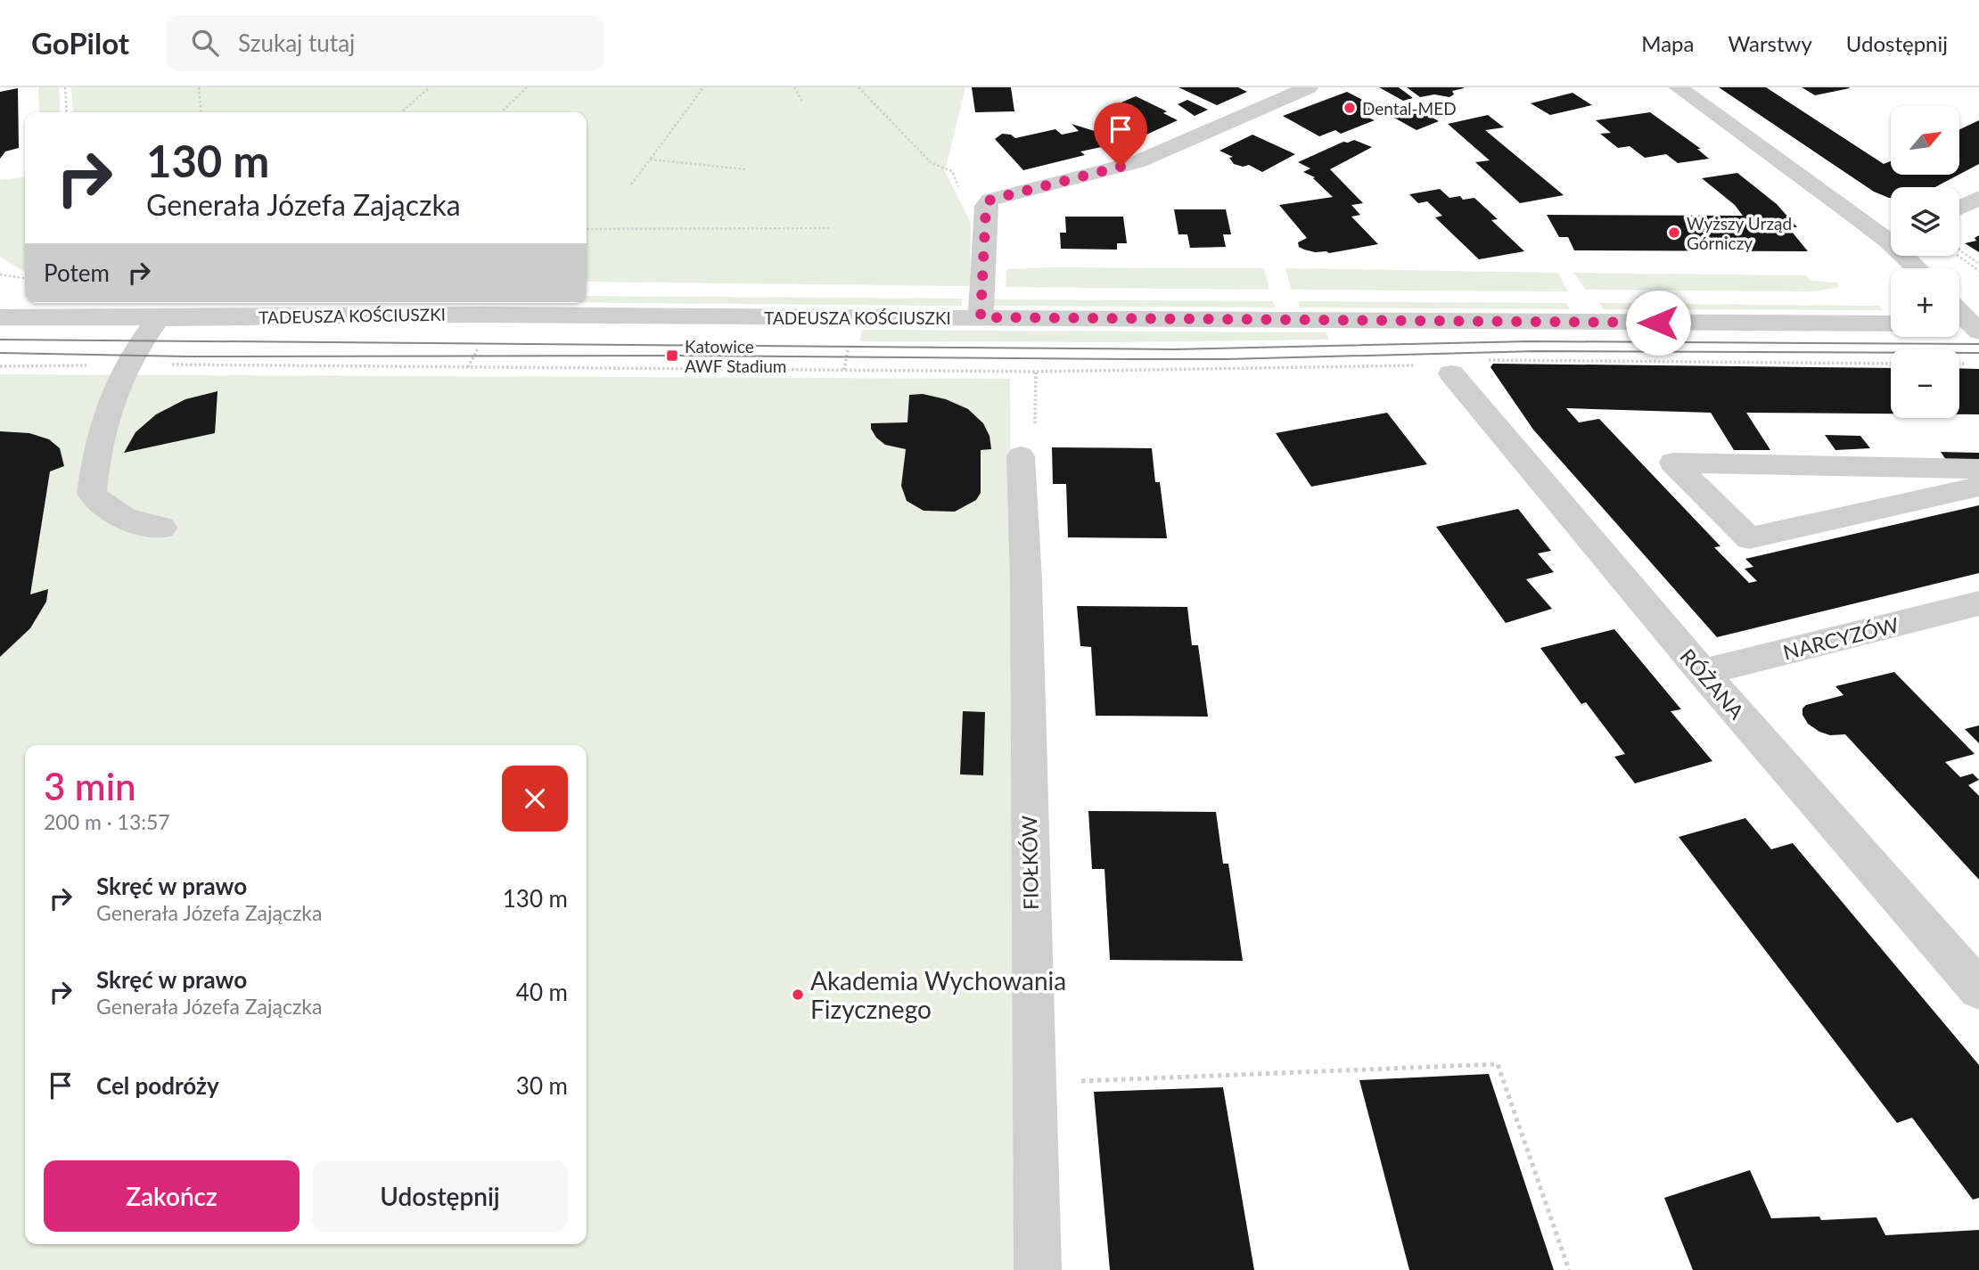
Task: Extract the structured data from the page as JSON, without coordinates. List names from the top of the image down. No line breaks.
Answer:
{"streets":{"street":["TADEUSZA KOŚCIUSZKI","NARCYZÓW","RÓŻANA","FIOŁKÓW"]},"crossings":[["NARCYZÓW","RÓŻANA"]],"places":{"other":["Dental-MED","Wyższy Urząd Górniczy","Akademia Wychowania Fizycznego"],"transit":["Katowice AWF Stadium"]},"north":"top right","page":{"header":"GoPilot","search":"Szukaj tutaj","nav":["Mapa","Warstwy","Udostępnij"],"map_buttons":["+","−"],"turn":["130 m","Generała Józefa Zajączka"],"then":"Potem","heading":["3 min","200 m · 13:57"],"list":[{"name":"Skręć w prawo","note":"Generała Józefa Zajączka","value":"130 m"},{"name":"Skręć w prawo","note":"Generała Józefa Zajączka","value":"40 m"},{"name":"Cel podróży","value":"30 m"}],"buttons":["Zakończ","Udostępnij"]}}
